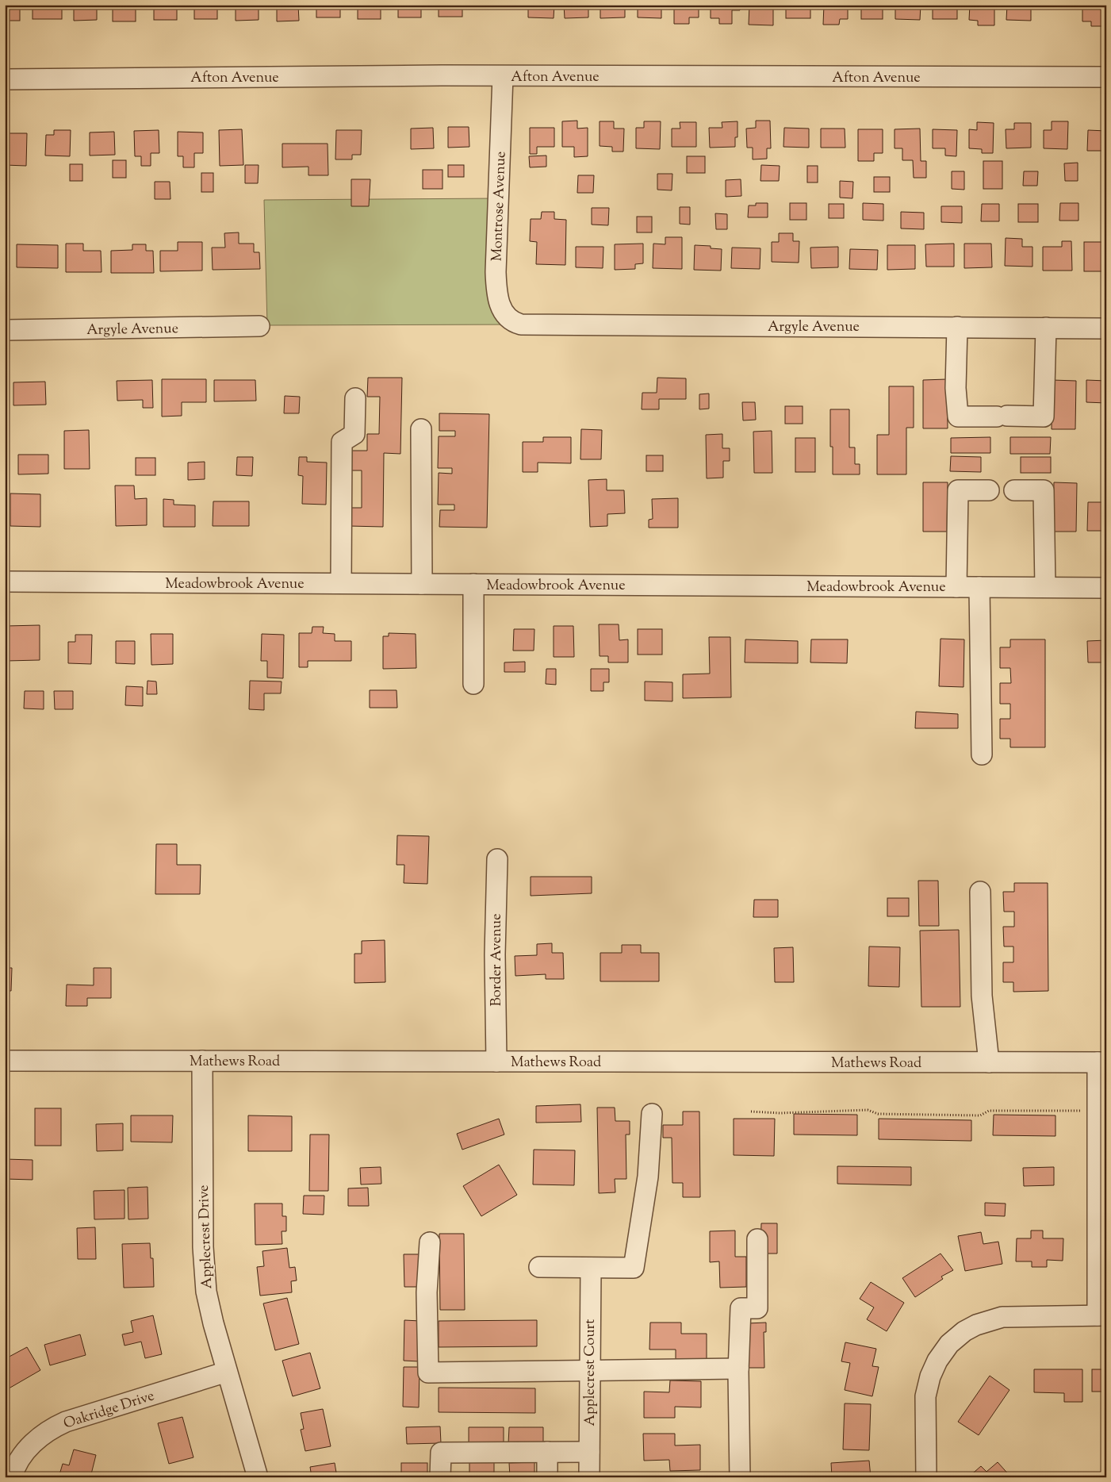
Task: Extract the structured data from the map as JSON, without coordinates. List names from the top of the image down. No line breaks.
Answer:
{"streets":{"street":["Afton Avenue","Montrose Avenue","Argyle Avenue","Meadowbrook Avenue","Border Avenue","Mathews Road","Applecrest Drive","Applecrest Court","Oakridge Drive"]},"crossings":[["Afton Avenue","Montrose Avenue"],["Montrose Avenue","Argyle Avenue"],["Border Avenue","Mathews Road"],["Mathews Road","Applecrest Drive"],["Applecrest Drive","Oakridge Drive"]]}
